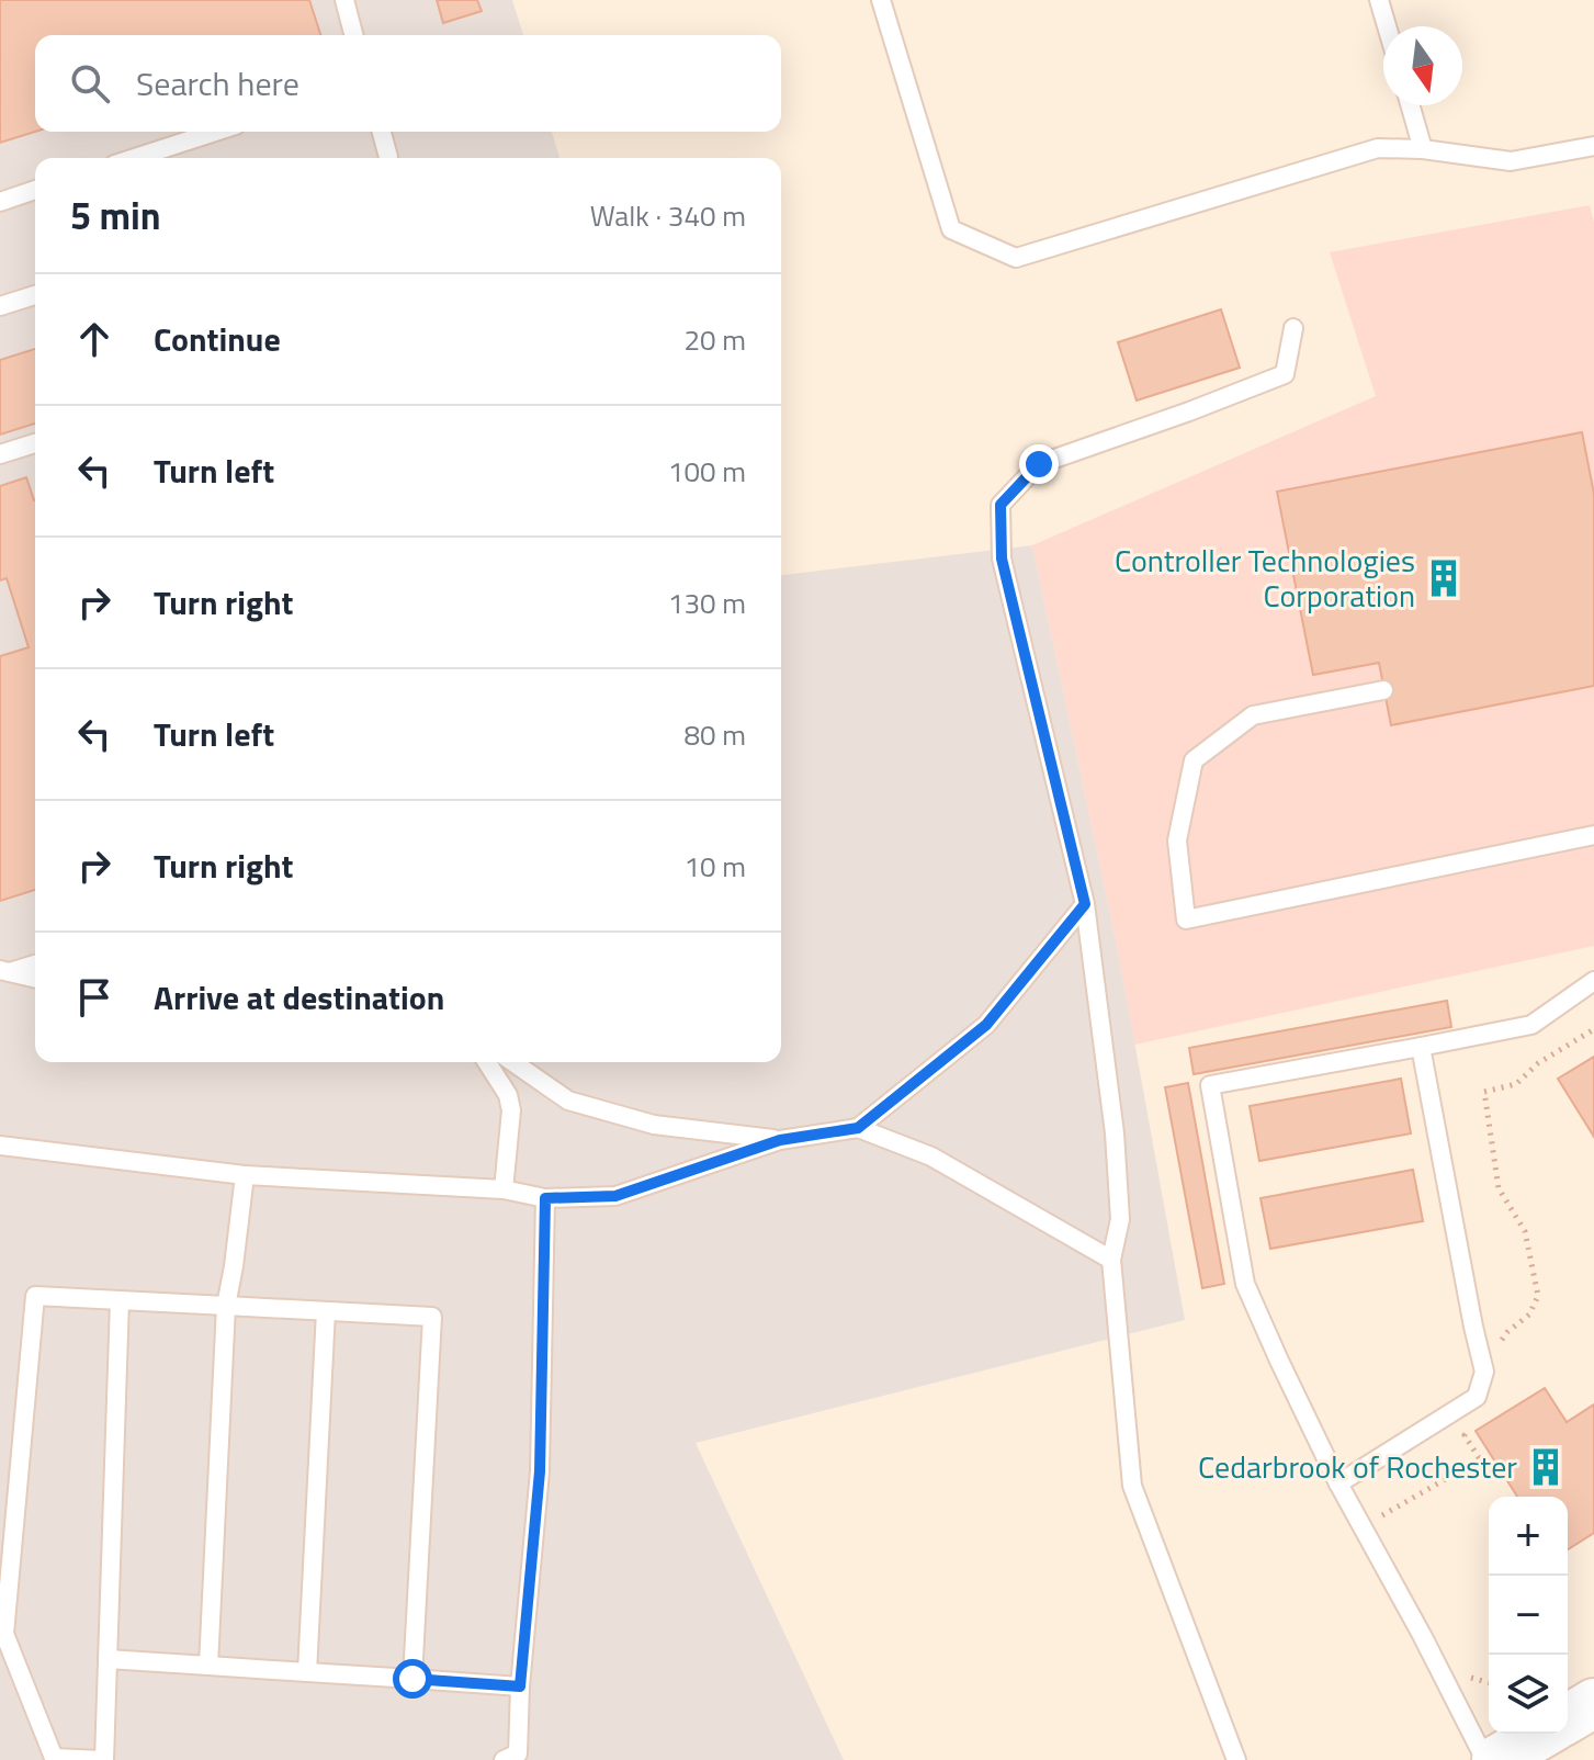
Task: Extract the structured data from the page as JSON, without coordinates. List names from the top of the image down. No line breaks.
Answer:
{"places":{"building":["Controller Technologies Corporation","Cedarbrook of Rochester"]},"north":"bottom","page":{"search":"Search here","heading":["5 min","Walk · 340 m"],"list":[["Continue","20 m"],["Turn left","100 m"],["Turn right","130 m"],["Turn left","80 m"],["Turn right","10 m"],"Arrive at destination"],"map_buttons":["+","−"]}}
